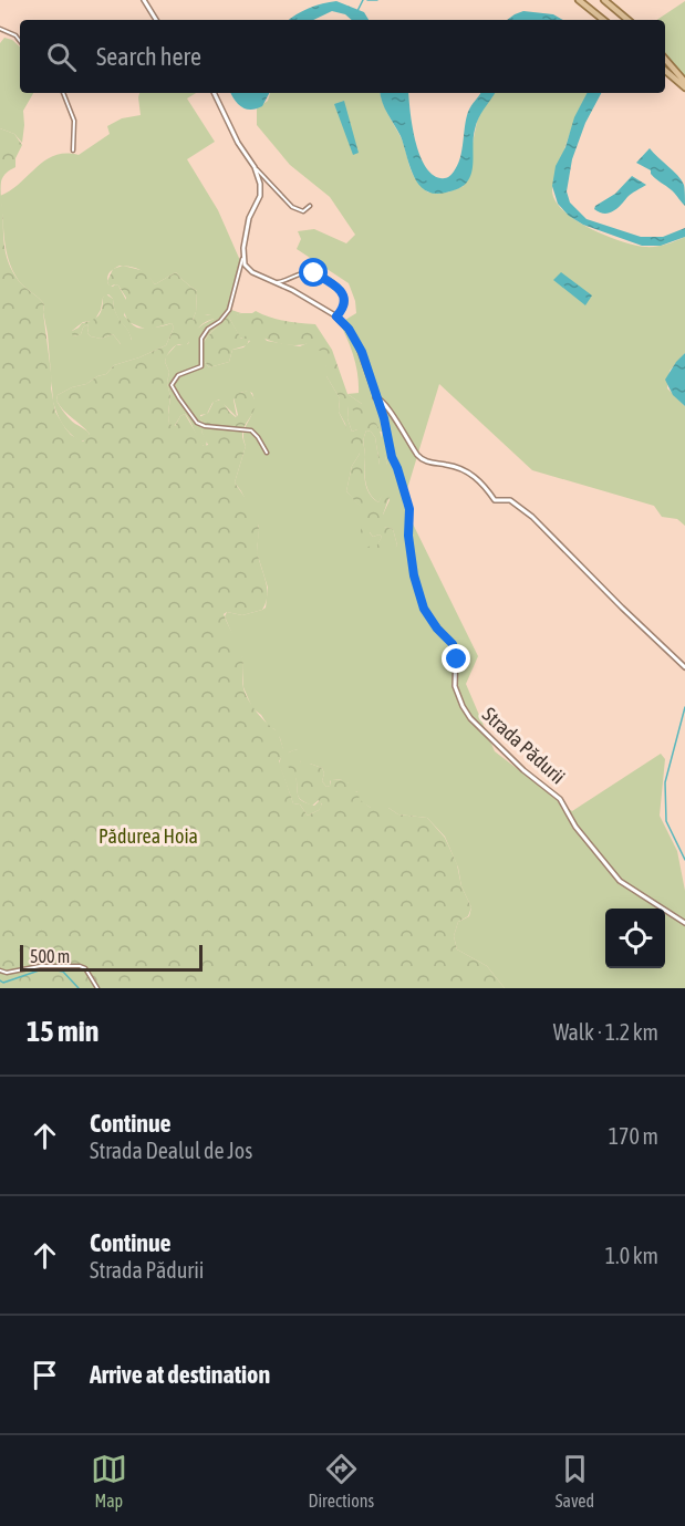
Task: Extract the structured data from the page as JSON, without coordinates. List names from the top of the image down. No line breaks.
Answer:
{"streets":{"street":["Strada Pădurii"]},"parks":["Pădurea Hoia"],"scale_bar":"500 m","page":{"search":"Search here","scale":"500 m","heading":["15 min","Walk · 1.2 km"],"list":[["Continue","Strada Dealul de Jos","170 m"],["Continue","Strada Pădurii","1.0 km"],"Arrive at destination"],"nav":["Map","Directions","Saved"]}}
